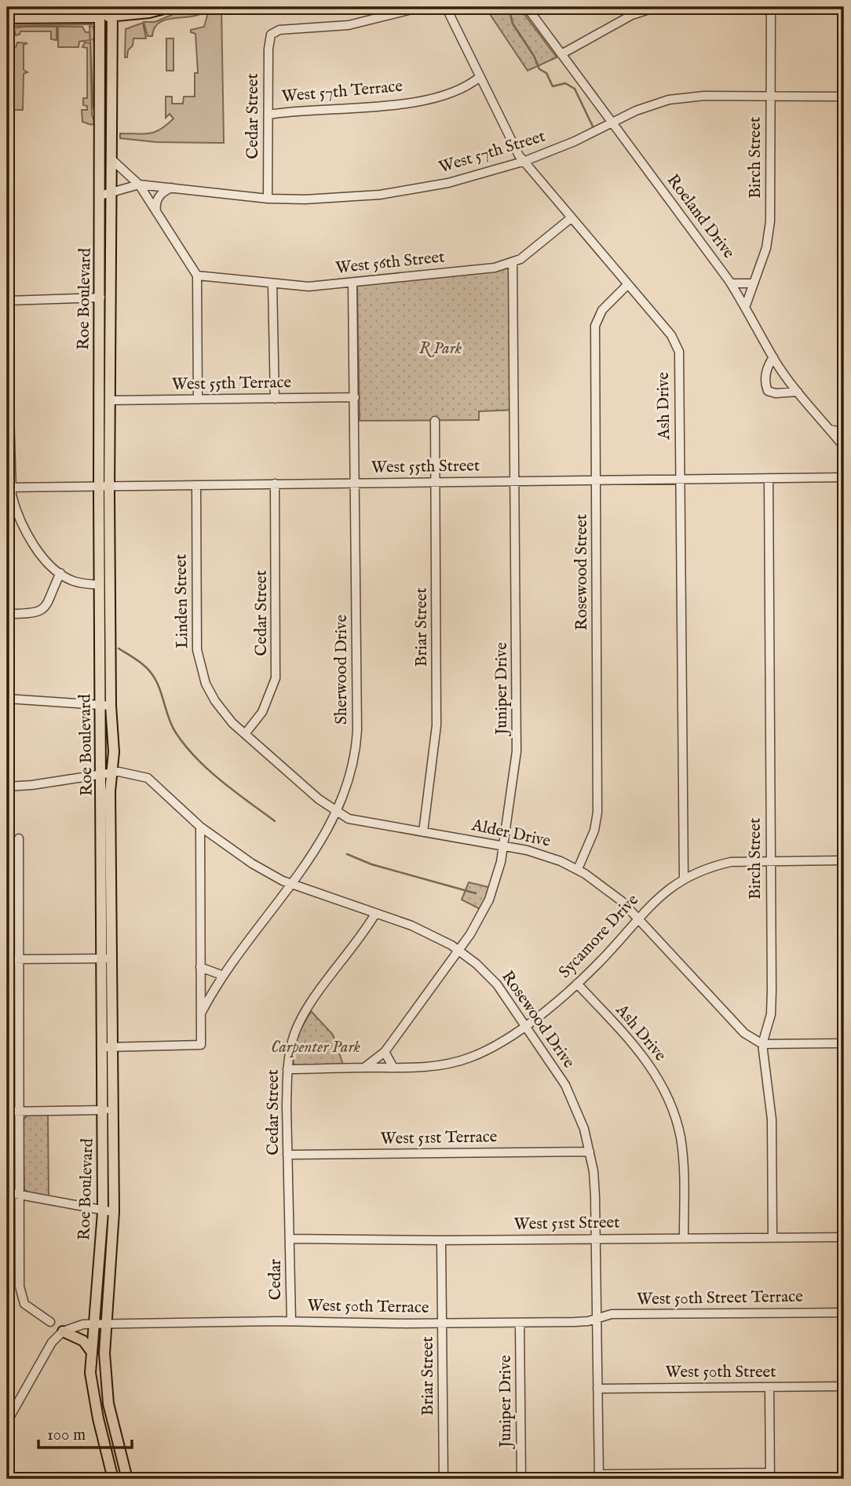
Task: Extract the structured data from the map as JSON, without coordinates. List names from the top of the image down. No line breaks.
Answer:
{"streets":{"main road":["Roe Boulevard"],"street":["West 57th Terrace","Cedar Street","West 57th Street","Birch Street","Roeland Drive","West 56th Street","West 55th Terrace","Ash Drive","West 55th Street","Rosewood Street","Linden Street","Briar Street","Sherwood Drive","Juniper Drive","Alder Drive","Sycamore Drive","Rosewood Drive","West 51st Terrace","West 51st Street","Cedar","West 50th Street Terrace","West 50th Terrace","West 50th Street"]},"crossings":[["West 57th Terrace","Cedar Street"],["West 57th Terrace","Ash Drive"],["Cedar Street","West 57th Street"],["Cedar Street","West 55th Street"],["Cedar Street","Linden Street"],["Cedar Street","Alder Drive"],["Cedar Street","Sycamore Drive"],["Cedar Street","Rosewood Drive"],["Cedar Street","West 51st Terrace"],["Cedar Street","West 51st Street"],["Cedar Street","Cedar"],["West 57th Street","Birch Street"],["West 57th Street","Roeland Drive"],["West 57th Street","Roe Boulevard"],["West 57th Street","Ash Drive"],["Birch Street","Roeland Drive"],["Birch Street","West 55th Street"],["Birch Street","Alder Drive"],["Birch Street","Sycamore Drive"],["Birch Street","West 51st Street"],["West 56th Street","Ash Drive"],["West 56th Street","Sherwood Drive"],["West 56th Street","Juniper Drive"],["Roe Boulevard","West 55th Terrace"],["Roe Boulevard","West 55th Street"],["Roe Boulevard","Rosewood Drive"],["Roe Boulevard","West 50th Terrace"],["West 55th Terrace","Sherwood Drive"],["Ash Drive","West 55th Street"],["Ash Drive","Rosewood Street"],["Ash Drive","Sycamore Drive"],["Ash Drive","West 51st Street"],["West 55th Street","Rosewood Street"],["West 55th Street","Linden Street"],["West 55th Street","Briar Street"],["West 55th Street","Sherwood Drive"],["West 55th Street","Juniper Drive"],["Rosewood Street","Alder Drive"],["Linden Street","Alder Drive"],["Briar Street","Alder Drive"],["Briar Street","West 51st Street"],["Briar Street","West 50th Terrace"],["Sherwood Drive","Alder Drive"],["Sherwood Drive","Rosewood Drive"],["Juniper Drive","Alder Drive"],["Juniper Drive","Sycamore Drive"],["Juniper Drive","Rosewood Drive"],["Juniper Drive","West 50th Terrace"],["Alder Drive","Sycamore Drive"],["Sycamore Drive","Rosewood Drive"],["Rosewood Drive","West 51st Terrace"],["Rosewood Drive","West 51st Street"],["Rosewood Drive","West 50th Street Terrace"],["Rosewood Drive","West 50th Terrace"],["Rosewood Drive","West 50th Street"],["West 51st Street","Cedar"],["Cedar","West 50th Terrace"],["West 50th Street Terrace","West 50th Terrace"]],"parks":["R Park","Carpenter Park"],"scale_bar":"100 m"}
